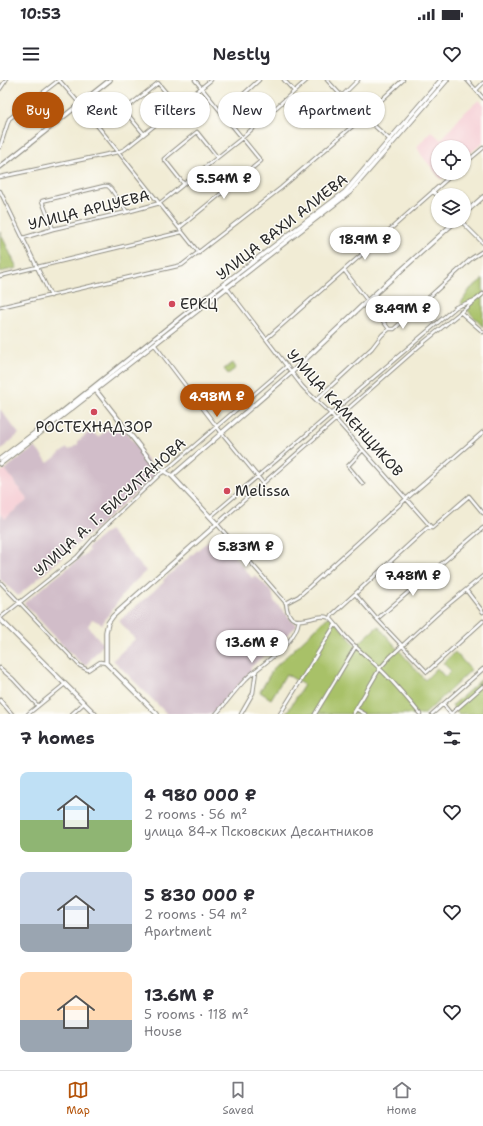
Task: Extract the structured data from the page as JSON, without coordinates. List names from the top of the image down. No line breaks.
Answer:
{"streets":{"main road":["УЛИЦА ВАХИ АЛИЕВА","УЛИЦА А. Г. БИСУЛТАНОВА"],"street":["УЛИЦА АРЦУЕВА","УЛИЦА КАМЕНЩИКОВ"]},"crossings":[["УЛИЦА ВАХИ АЛИЕВА","УЛИЦА КАМЕНЩИКОВ"],["УЛИЦА КАМЕНЩИКОВ","УЛИЦА А. Г. БИСУЛТАНОВА"]],"places":["ЕРКЦ","РОСТЕХНАДЗОР","Melissa"],"page":{"status":"10:53","header":"Nestly","chip":["Buy","Rent","Filters","New","Apartment"],"price":["5.54M ₽","18.9M ₽","8.49M ₽","4.98M ₽","5.83M ₽","7.48M ₽","13.6M ₽"],"heading":"7 homes","list":[{"name":"4 980 000 ₽","note":"2 rooms · 56 m² · улица 84-х Псковских Десантников"},{"name":"5 830 000 ₽","note":"2 rooms · 54 m² · Apartment"},{"name":"13.6M ₽","note":"5 rooms · 118 m² · House"}],"tabs":["Map","Saved","Home"]}}
